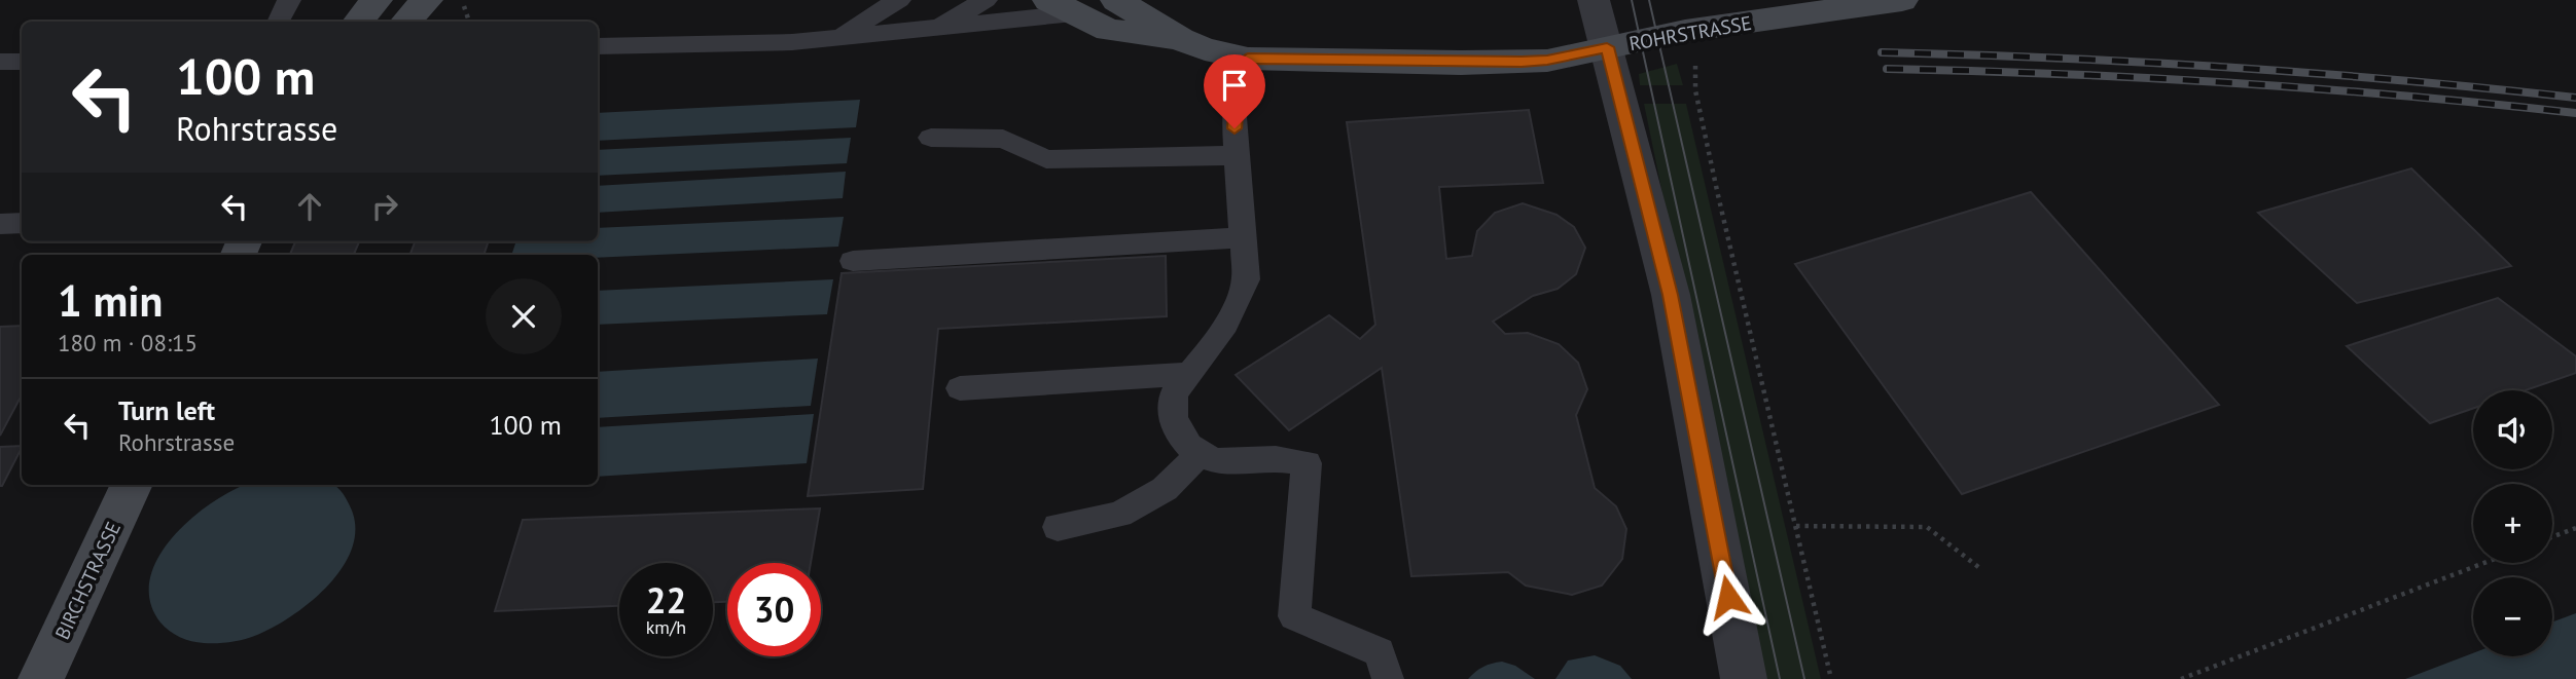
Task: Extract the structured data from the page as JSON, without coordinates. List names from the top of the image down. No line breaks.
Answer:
{"streets":{"main road":["ROHRSTRASSE","BIRCHSTRASSE"]},"page":{"turn":["100 m","Rohrstrasse"],"heading":["1 min","180 m · 08:15"],"list":[{"name":"Turn left","note":"Rohrstrasse","value":"100 m"}],"map_buttons":["+","−"],"speed":"22 km/h","limit":"30"}}
